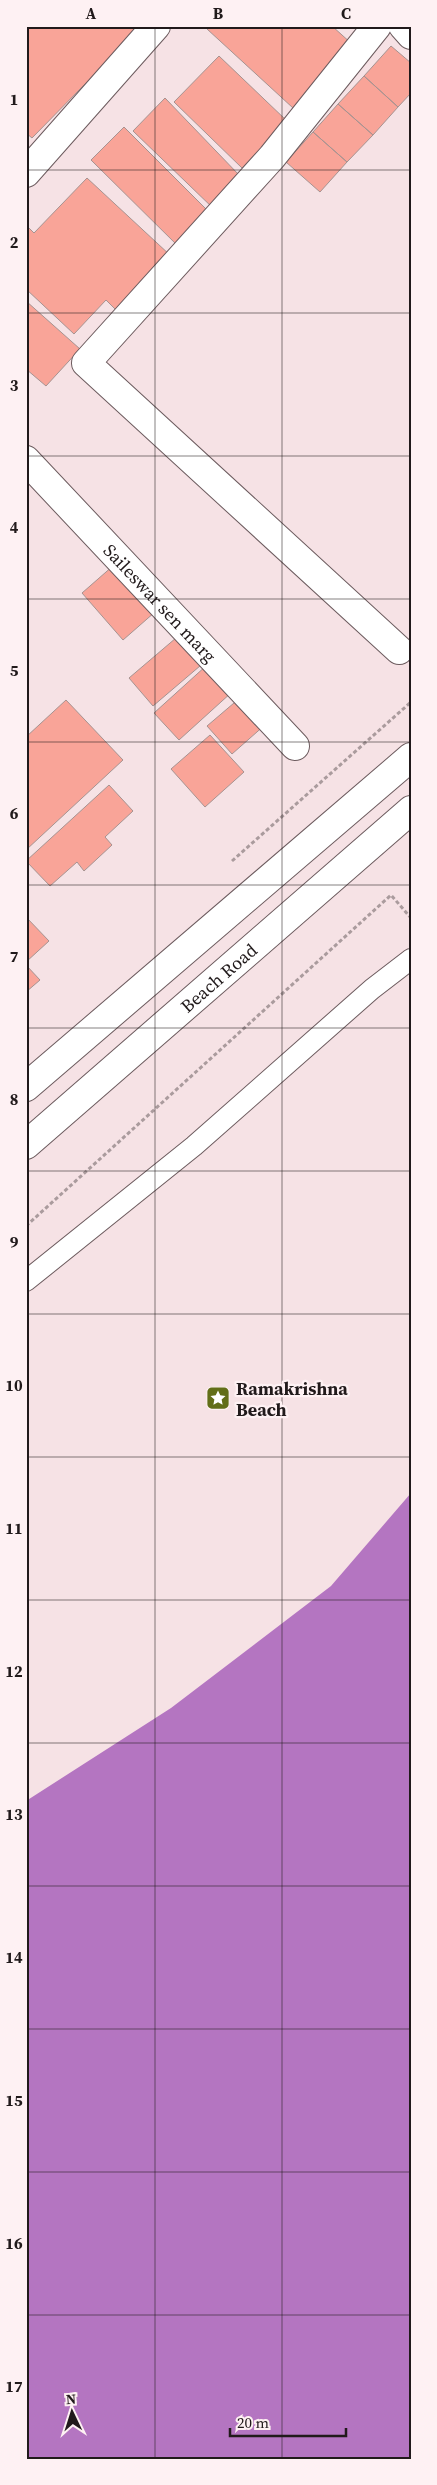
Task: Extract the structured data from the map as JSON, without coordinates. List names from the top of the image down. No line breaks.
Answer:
{"streets":{"street":["Saileswar sen marg","Beach Road"]},"places":{"place":["Ramakrishna Beach"]},"scale_bar":"20 m","north":"top","grid":{"columns":["A","B","C"],"rows":["1","2","3","4","5","6","7","8","9","10","11","12","13","14","15","16","17"]}}
